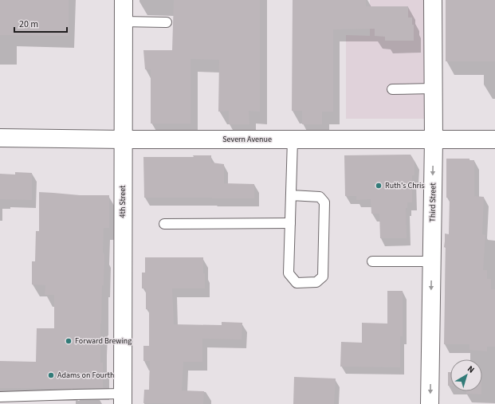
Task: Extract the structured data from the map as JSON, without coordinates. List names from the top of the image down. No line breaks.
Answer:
{"streets":{"street":["Severn Avenue","4th Street","Third Street"]},"crossings":[["Severn Avenue","4th Street"],["Severn Avenue","Third Street"]],"one_way":["Third Street"],"places":["Ruth's Chris","Forward Brewing","Adams on Fourth"],"scale_bar":"20 m","north":"top right"}
